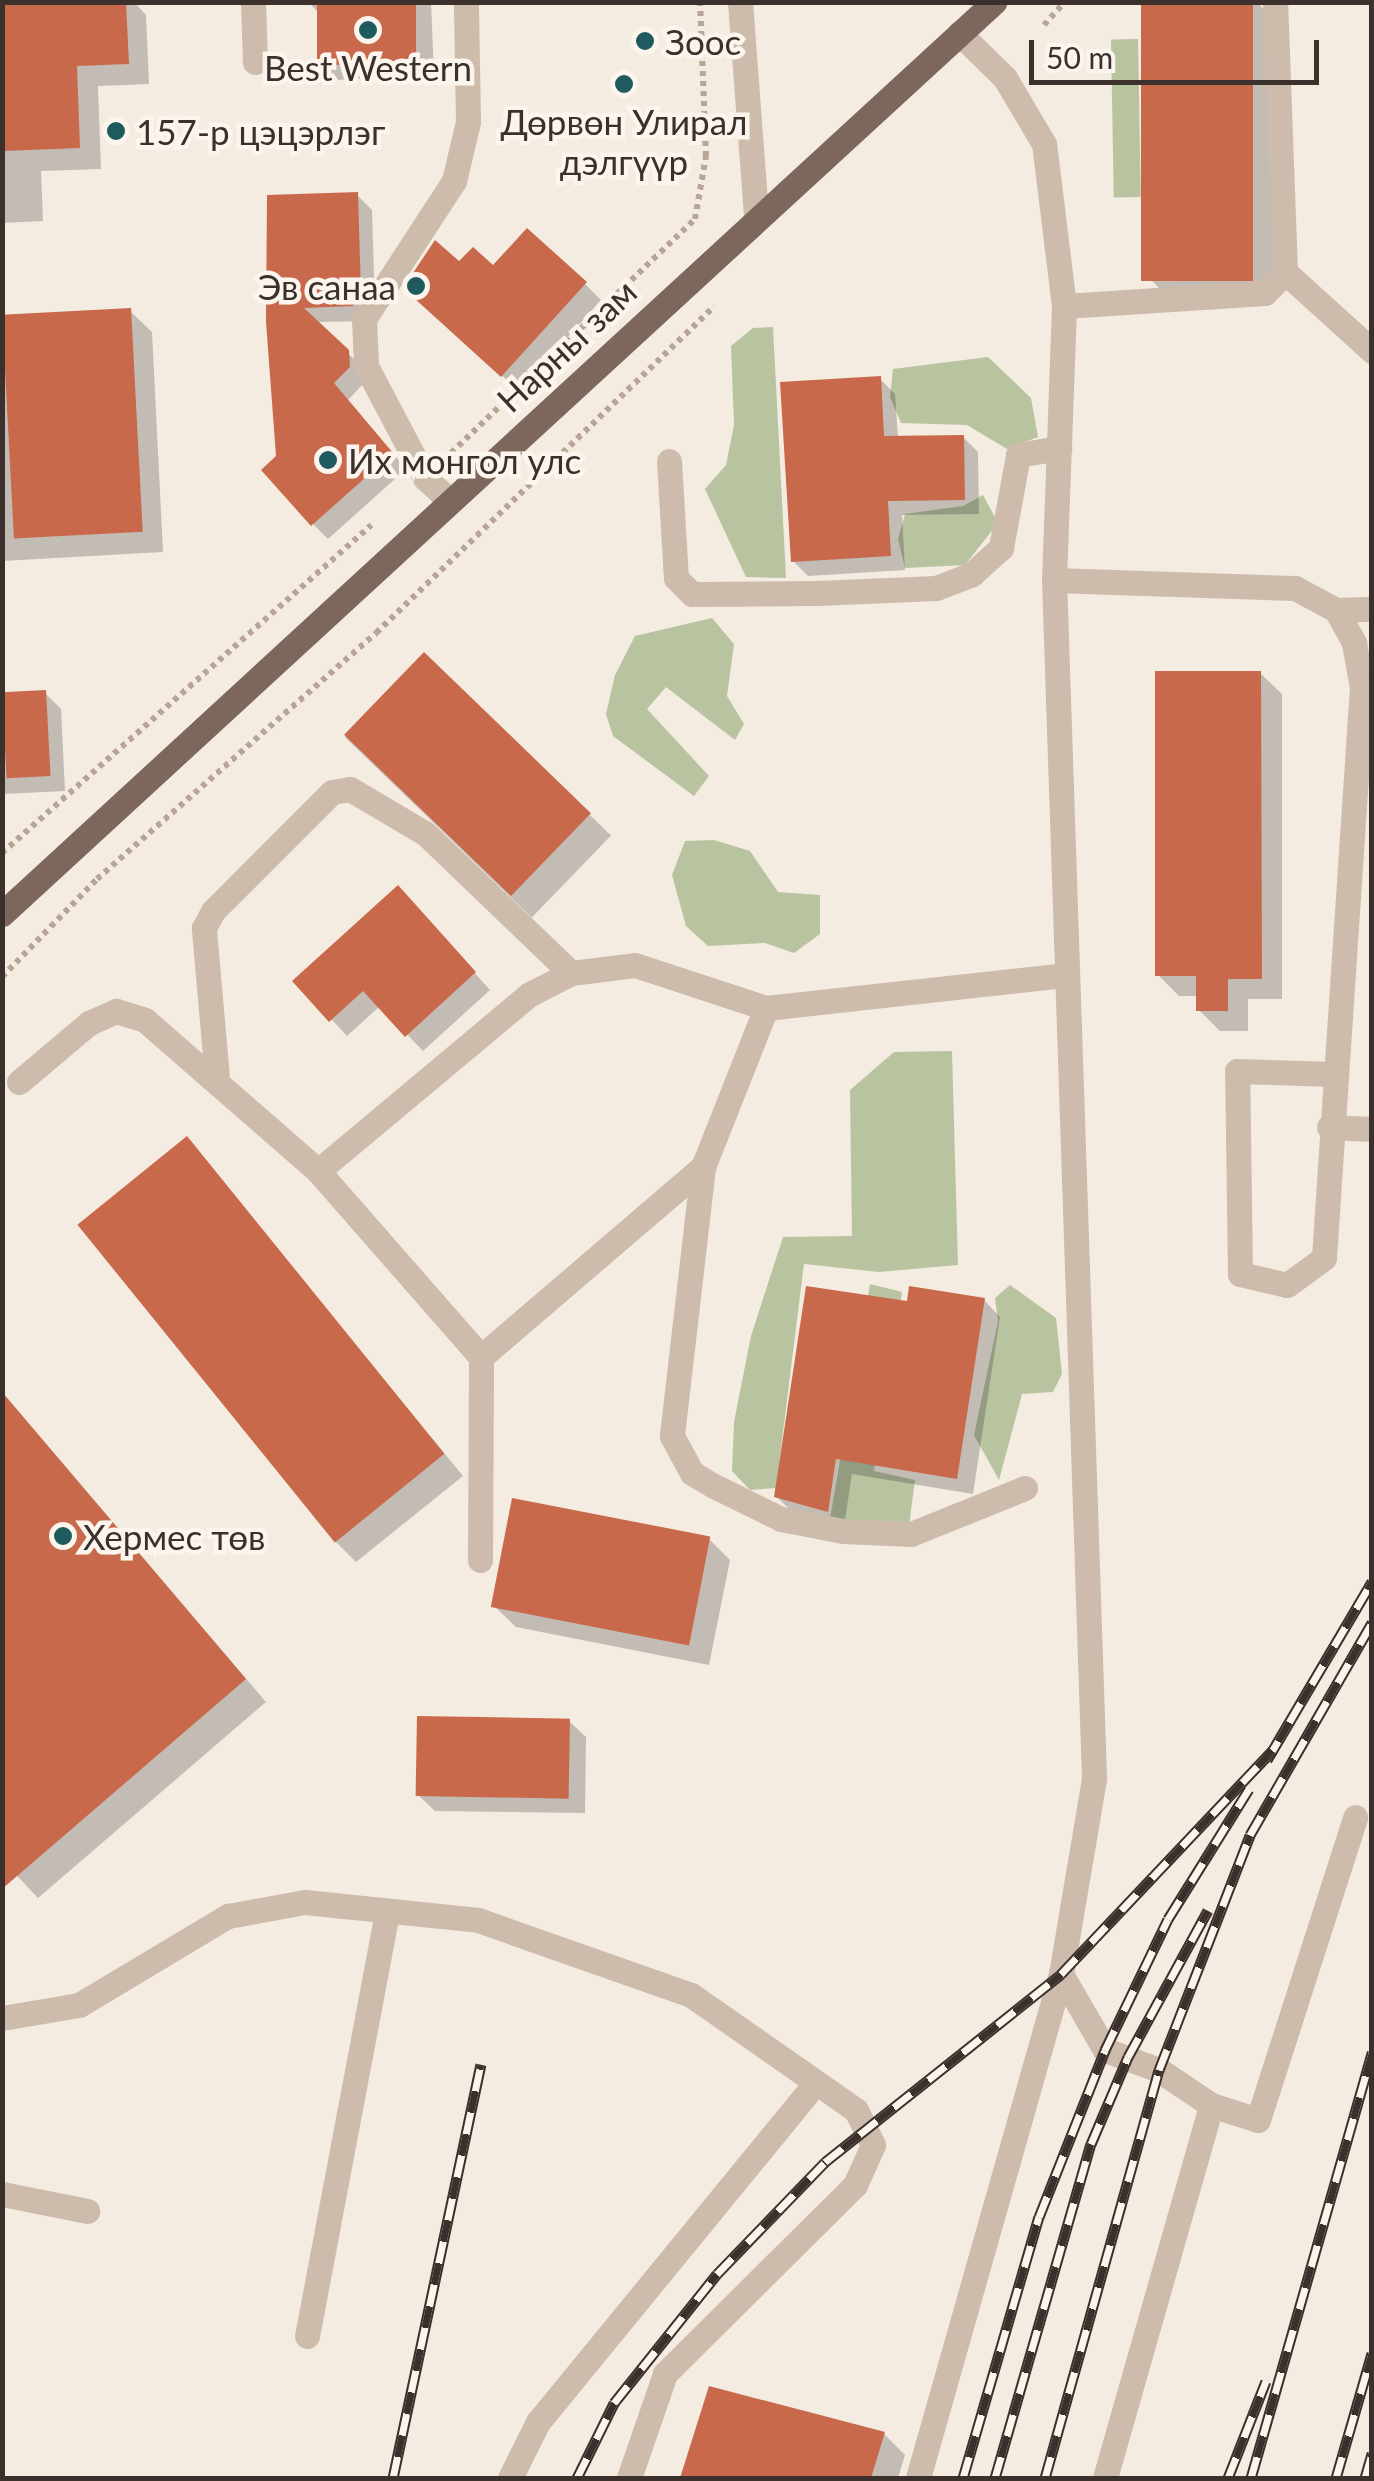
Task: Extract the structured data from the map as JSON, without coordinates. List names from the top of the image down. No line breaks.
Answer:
{"streets":{"main road":["Нарны зам"]},"places":["Best Western","Зоос","Дөрвөн Улирал дэлгүүр","157-р цэцэрлэг","Эв санаа","Их монгол улс","Хермес төв"],"scale_bar":"50 m"}
